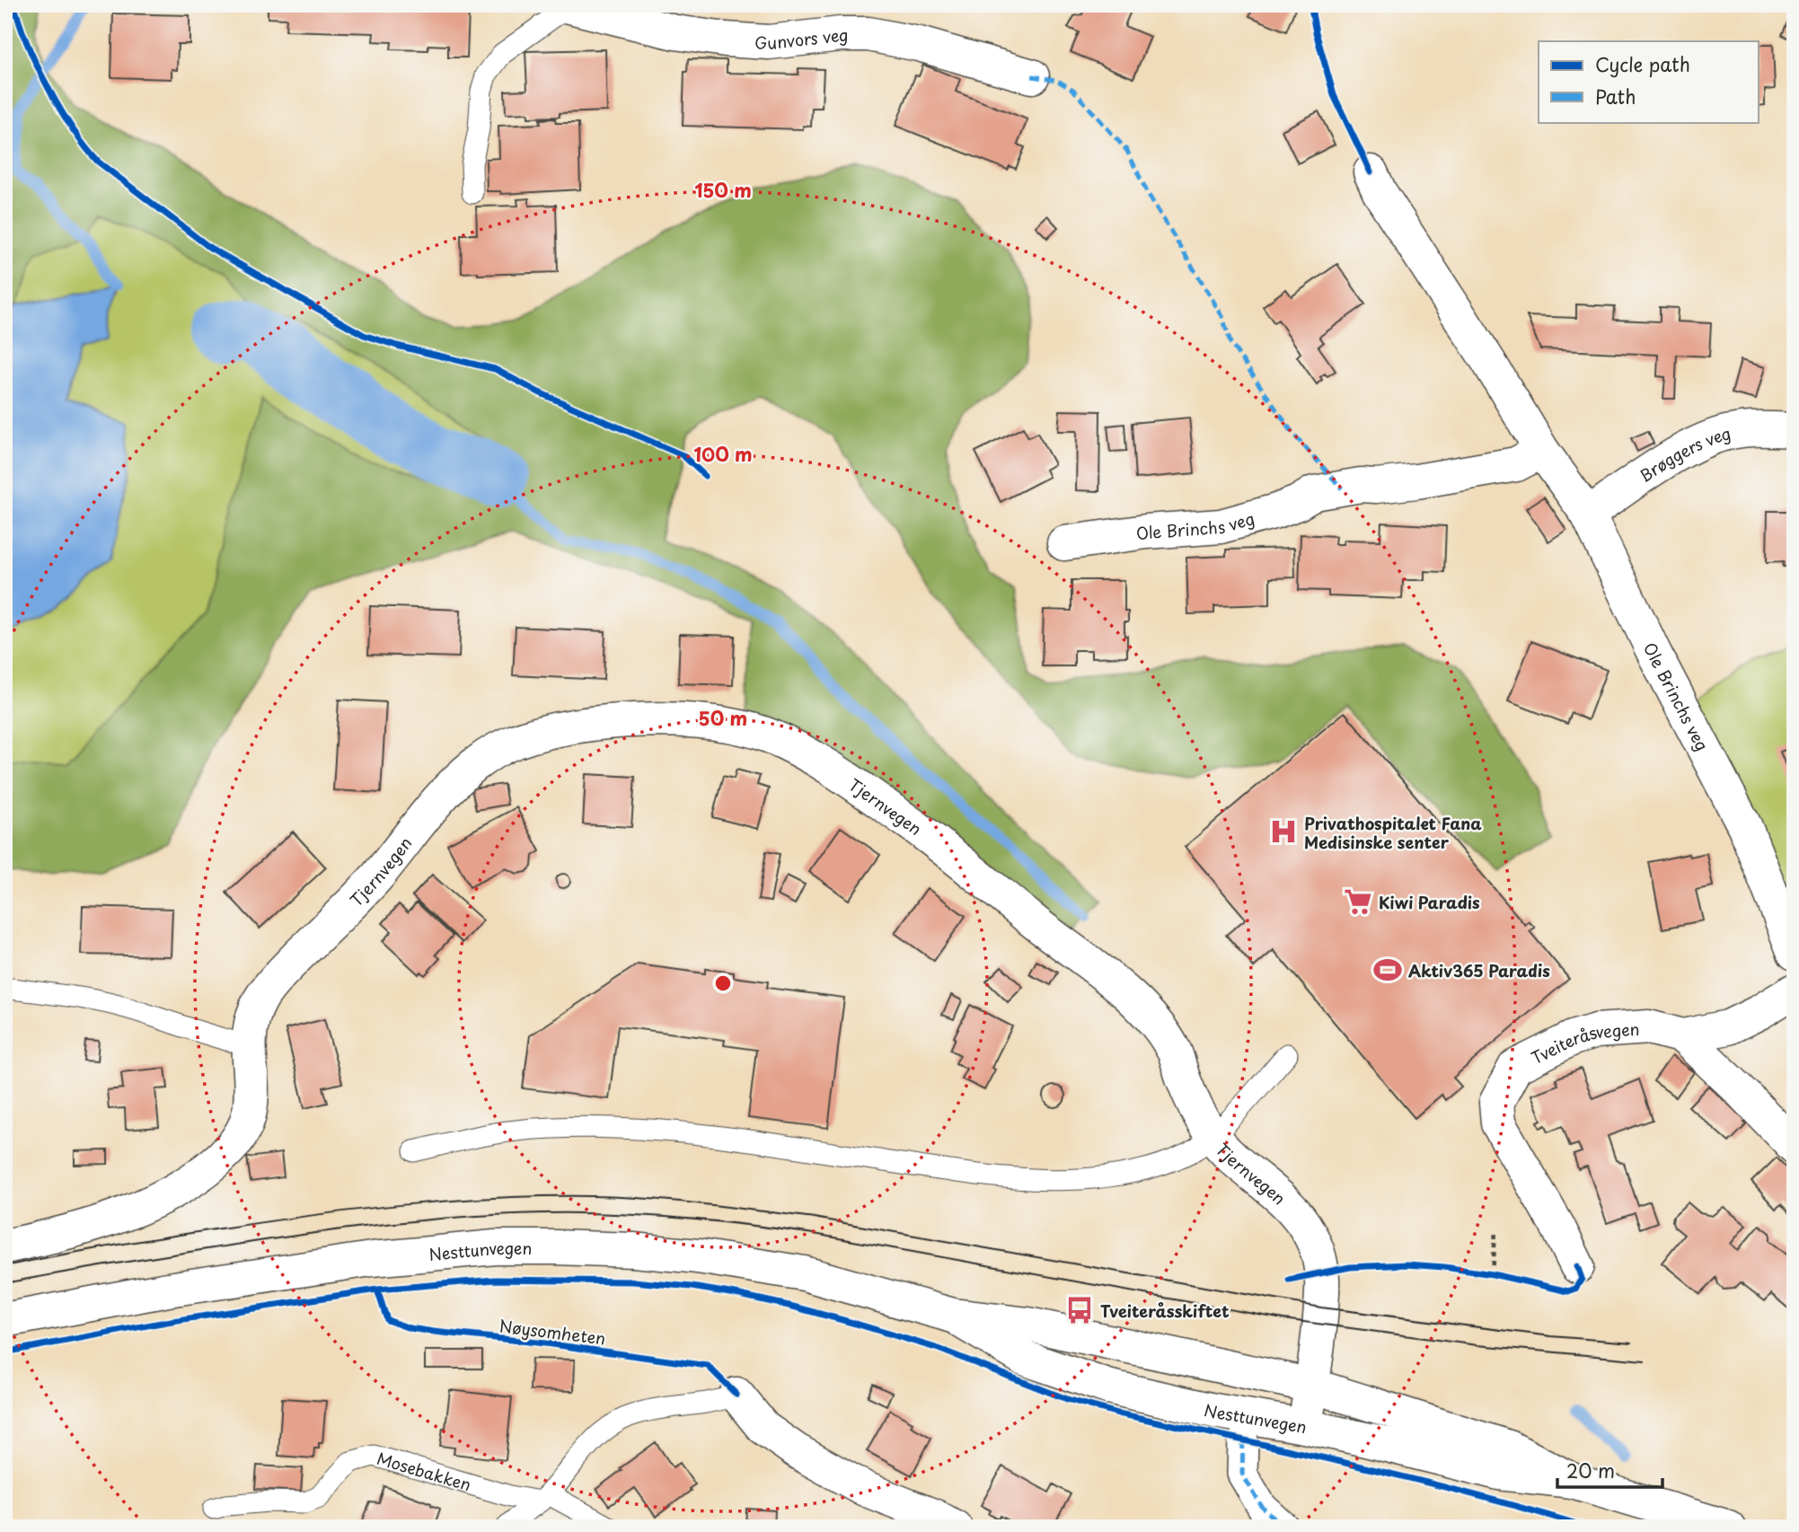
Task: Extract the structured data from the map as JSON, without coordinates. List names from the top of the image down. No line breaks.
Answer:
{"streets":{"street":["Gunvors veg","Brøggers veg","Ole Brinchs veg","Tjernvegen","Tveiteråsvegen","Nesttunvegen"],"lane":["Mosebakken"],"cycle path":["Nøysomheten"]},"crossings":[["Brøggers veg","Ole Brinchs veg"],["Tjernvegen","Nesttunvegen"]],"places":{"hospital":["Privathospitalet Fana Medisinske senter"],"supermarket":["Kiwi Paradis"],"sports":["Aktiv365 Paradis"],"bus stop":["Tveiteråsskiftet"]},"legend":["Cycle path","Path"],"scale_bar":"20 m","rings":["150 m","100 m","50 m"]}
